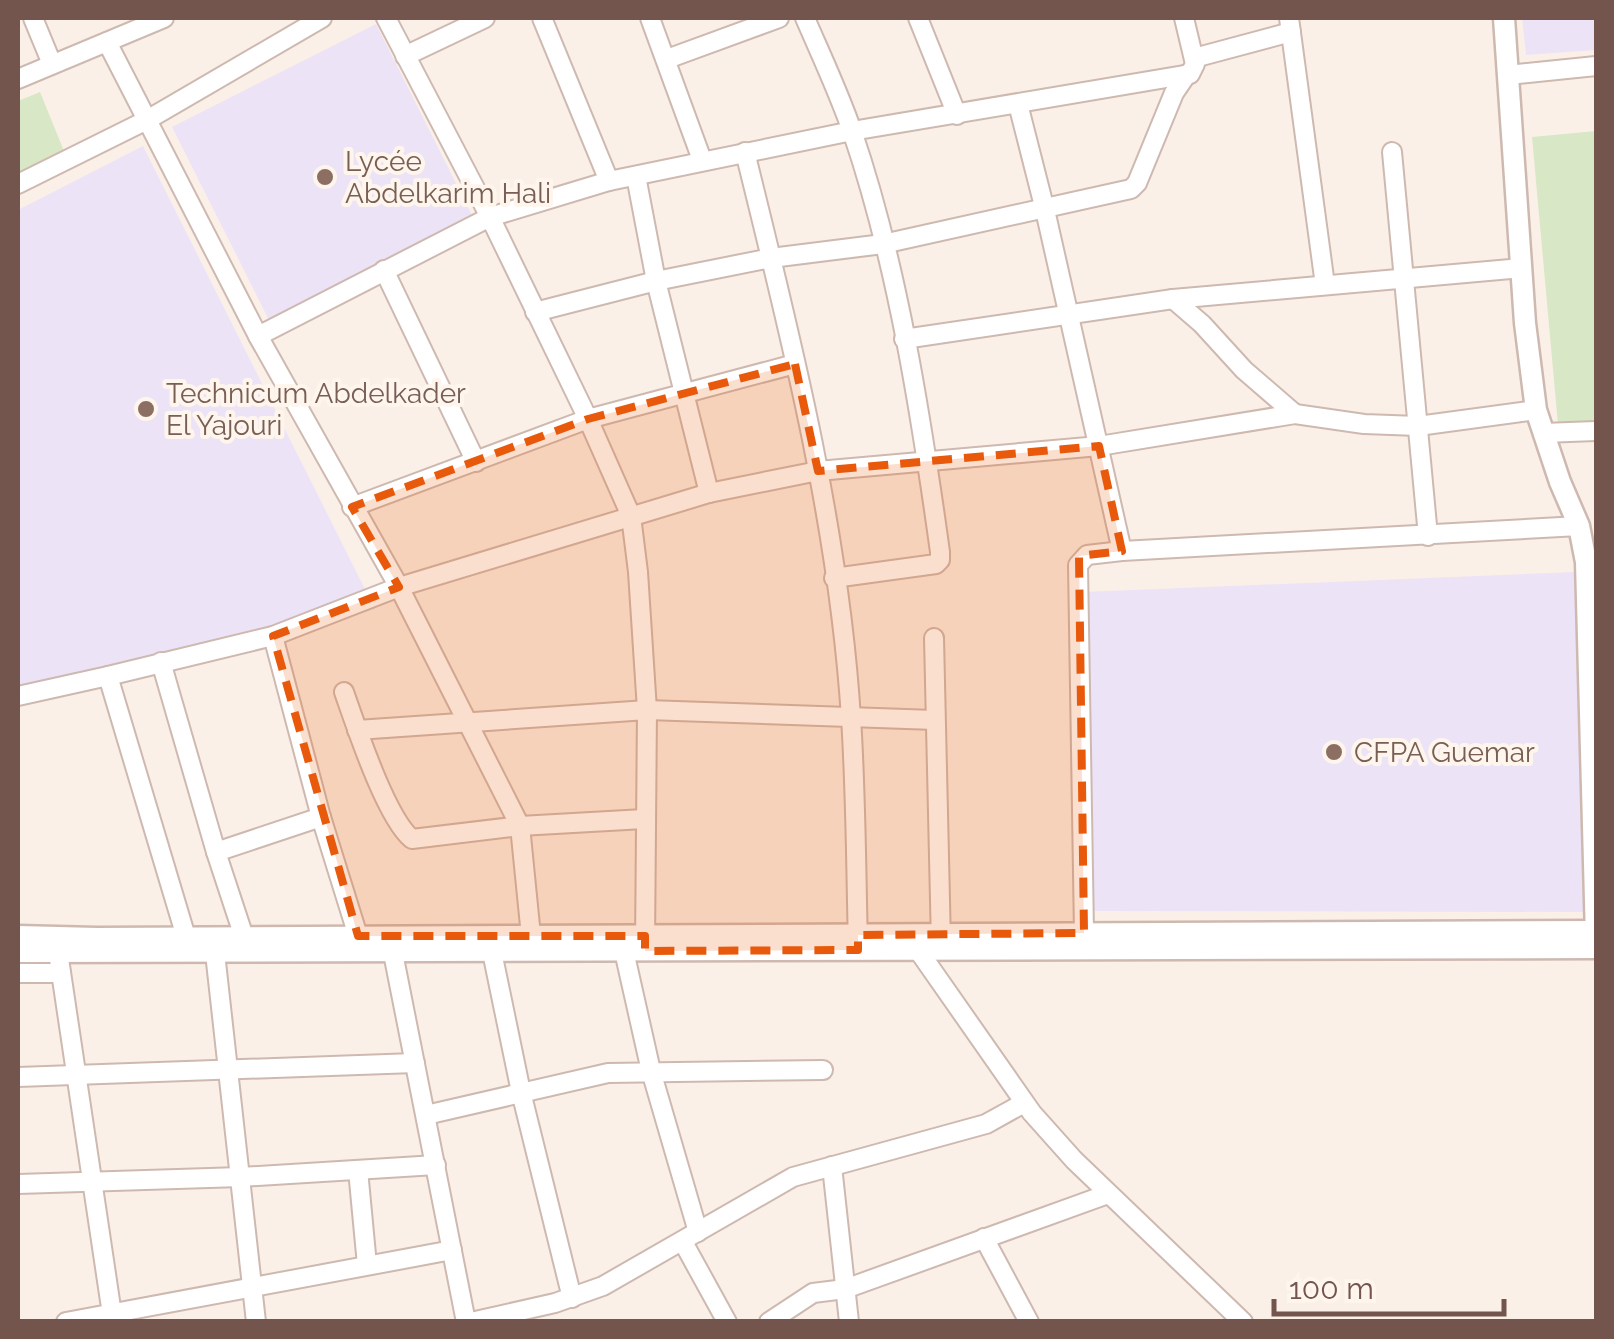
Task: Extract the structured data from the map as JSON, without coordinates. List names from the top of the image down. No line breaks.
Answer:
{"places":["Lycée Abdelkarim Hali","Technicum Abdelkader El Yajouri","CFPA Guemar"],"scale_bar":"100 m"}
